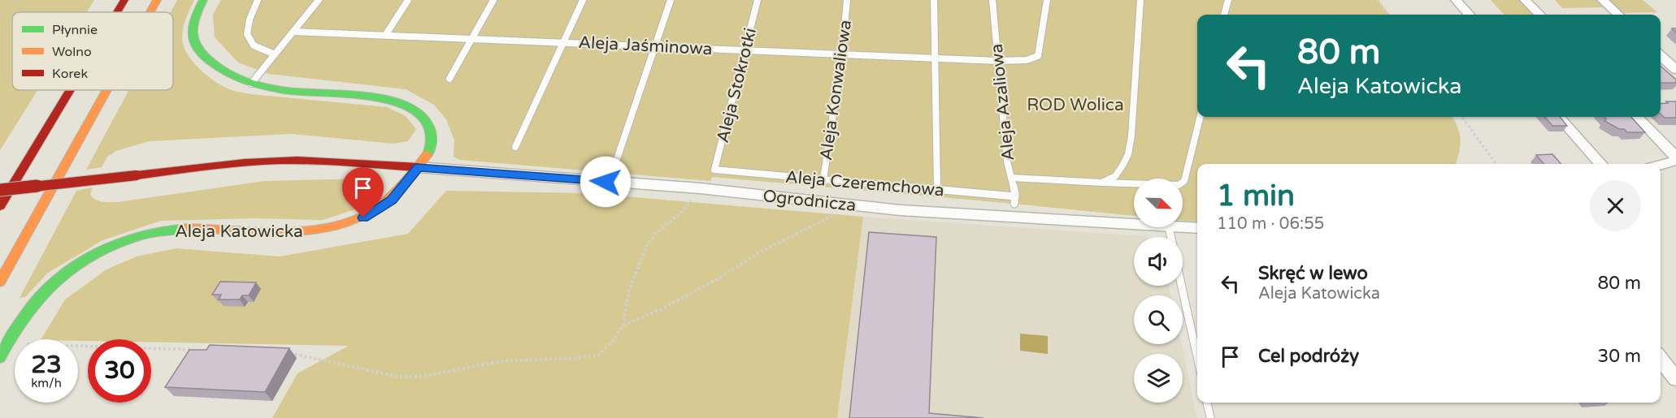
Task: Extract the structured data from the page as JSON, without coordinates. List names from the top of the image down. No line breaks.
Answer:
{"streets":{"main road":["Aleja Katowicka"],"street":["Ogrodnicza"],"lane":["Aleja Jaśminowa","Aleja Stokrotki","Aleja Konwaliowa","Aleja Azaliowa","Aleja Czeremchowa"]},"crossings":[["Aleja Jaśminowa","Aleja Stokrotki"],["Aleja Jaśminowa","Aleja Konwaliowa"],["Aleja Jaśminowa","Aleja Azaliowa"],["Aleja Stokrotki","Aleja Czeremchowa"],["Aleja Konwaliowa","Aleja Czeremchowa"],["Aleja Azaliowa","Aleja Czeremchowa"],["Ogrodnicza","Aleja Katowicka"]],"parks":["ROD Wolica"],"legend":["Płynnie","Wolno","Korek"],"north":"bottom right","page":{"turn":["80 m","Aleja Katowicka"],"heading":["1 min","110 m · 06:55"],"list":[{"name":"Skręć w lewo","note":"Aleja Katowicka","value":"80 m"},{"name":"Cel podróży","value":"30 m"}],"speed":"23 km/h","limit":"30"}}
